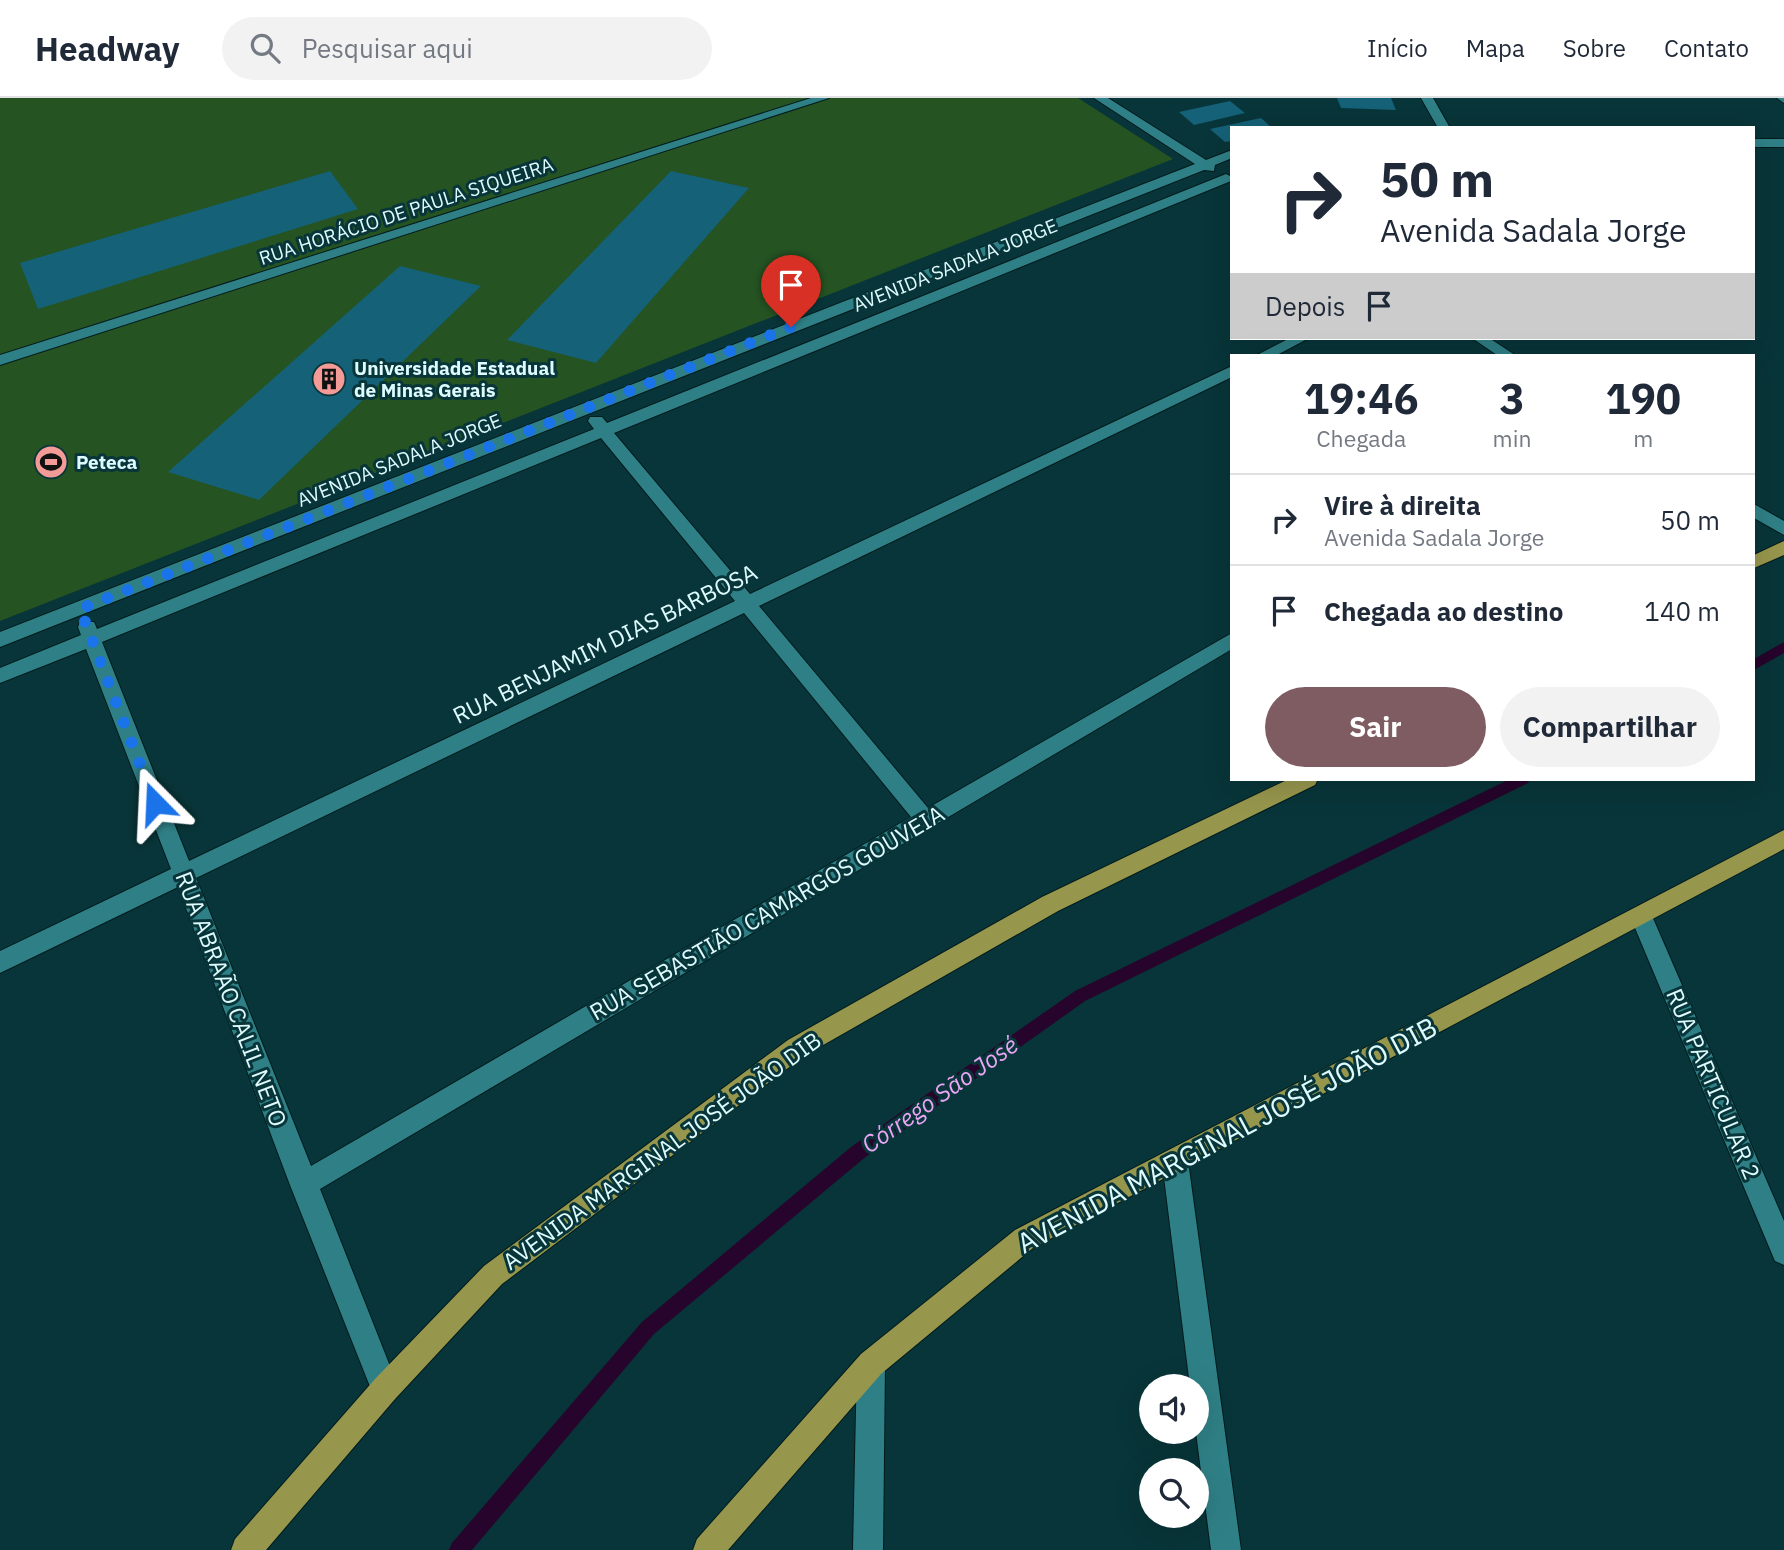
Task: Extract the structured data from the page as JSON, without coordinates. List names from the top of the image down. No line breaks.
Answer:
{"streets":{"main road":["AVENIDA MARGINAL JOSÉ JOÃO DIB"],"street":["RUA HORÁCIO DE PAULA SIQUEIRA","AVENIDA SADALA JORGE","RUA BENJAMIM DIAS BARBOSA","RUA SEBASTIÃO CAMARGOS GOUVEIA","RUA ABRAÃO CALIL NETO","RUA PARTICULAR 2"]},"crossings":[["AVENIDA SADALA JORGE","RUA ABRAÃO CALIL NETO"],["RUA BENJAMIM DIAS BARBOSA","RUA ABRAÃO CALIL NETO"],["RUA SEBASTIÃO CAMARGOS GOUVEIA","RUA ABRAÃO CALIL NETO"],["RUA ABRAÃO CALIL NETO","AVENIDA MARGINAL JOSÉ JOÃO DIB"],["RUA PARTICULAR 2","AVENIDA MARGINAL JOSÉ JOÃO DIB"]],"water":["Córrego São José"],"places":{"building":["Universidade Estadual de Minas Gerais"],"sports":["Peteca"]},"page":{"header":"Headway","search":"Pesquisar aqui","nav":["Início","Mapa","Sobre","Contato"],"turn":["50 m","Avenida Sadala Jorge"],"then":"Depois","eta":["19:46","Chegada","3","min","190","m"],"list":[{"name":"Vire à direita","note":"Avenida Sadala Jorge","value":"50 m"},{"name":"Chegada ao destino","value":"140 m"}],"buttons":["Sair","Compartilhar"]}}
